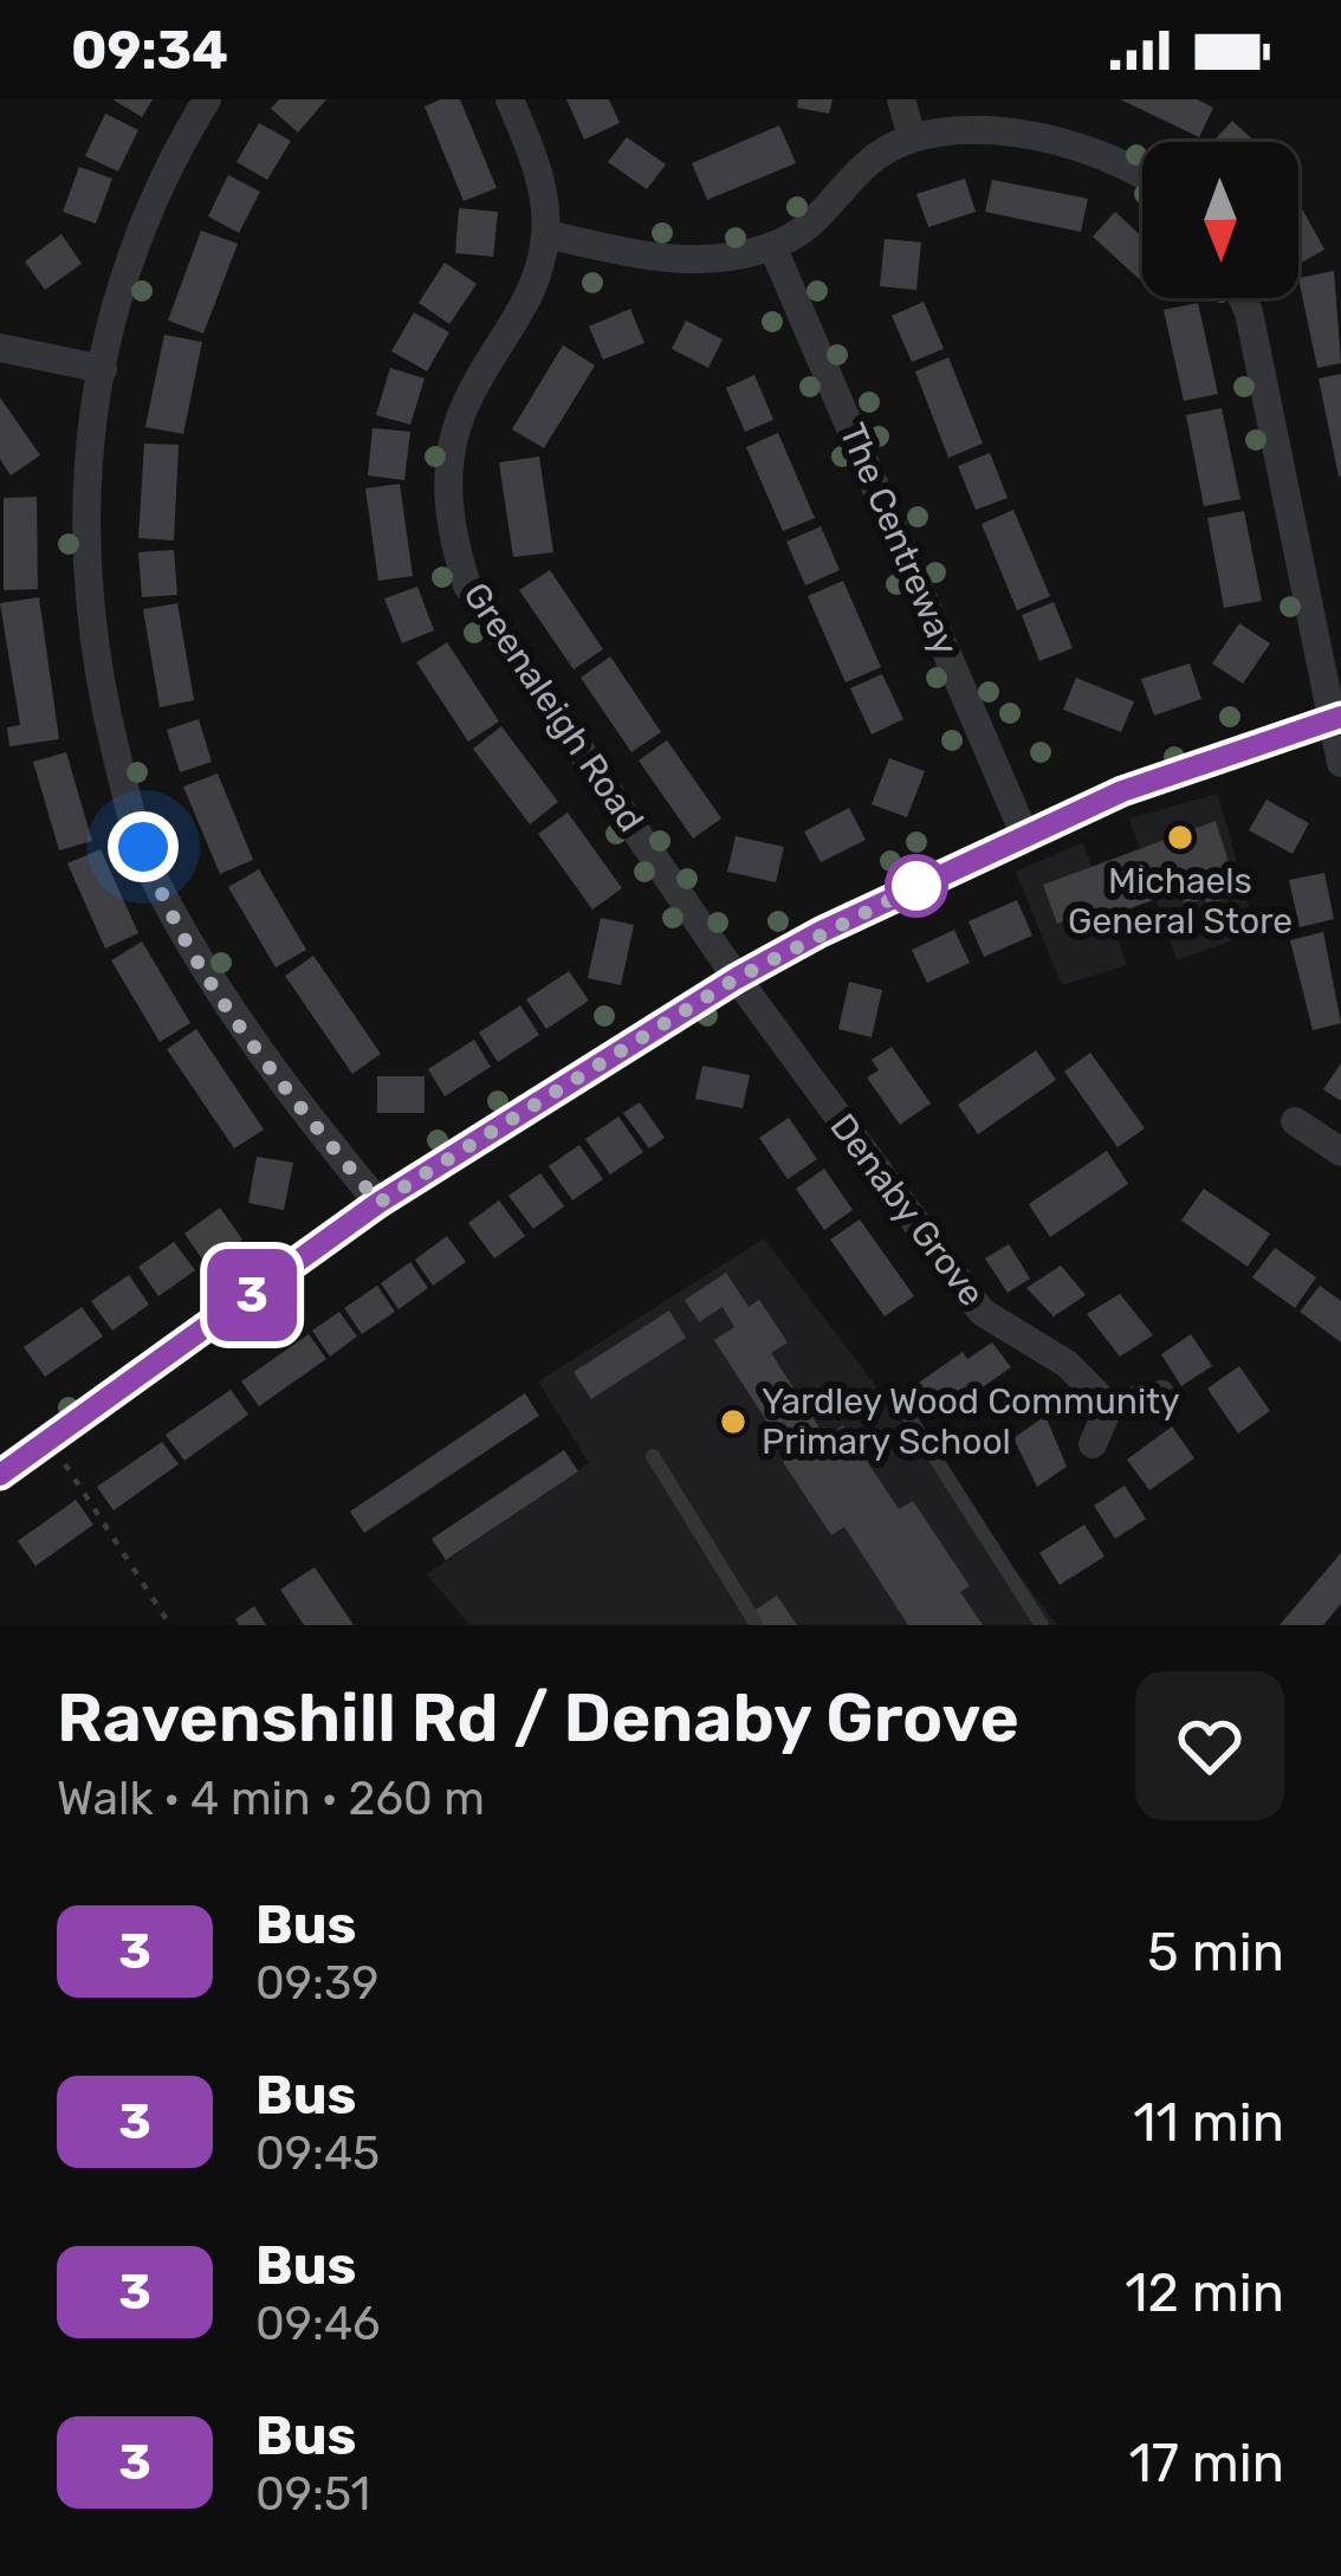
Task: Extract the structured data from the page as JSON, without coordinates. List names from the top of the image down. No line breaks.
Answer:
{"streets":{"street":["The Centreway","Greenaleigh Road","Denaby Grove"]},"crossings":[["Greenaleigh Road","Denaby Grove"]],"places":["Michaels General Store","Yardley Wood Community Primary School"],"lines":["bus line 3"],"north":"bottom","page":{"status":"09:34","on_map":"3","heading":["Ravenshill Rd / Denaby Grove","Walk · 4 min · 260 m"],"list":[{"mark":"3","name":"Bus","note":"09:39","value":"5 min"},{"mark":"3","name":"Bus","note":"09:45","value":"11 min"},{"mark":"3","name":"Bus","note":"09:46","value":"12 min"},{"mark":"3","name":"Bus","note":"09:51","value":"17 min"}]}}
